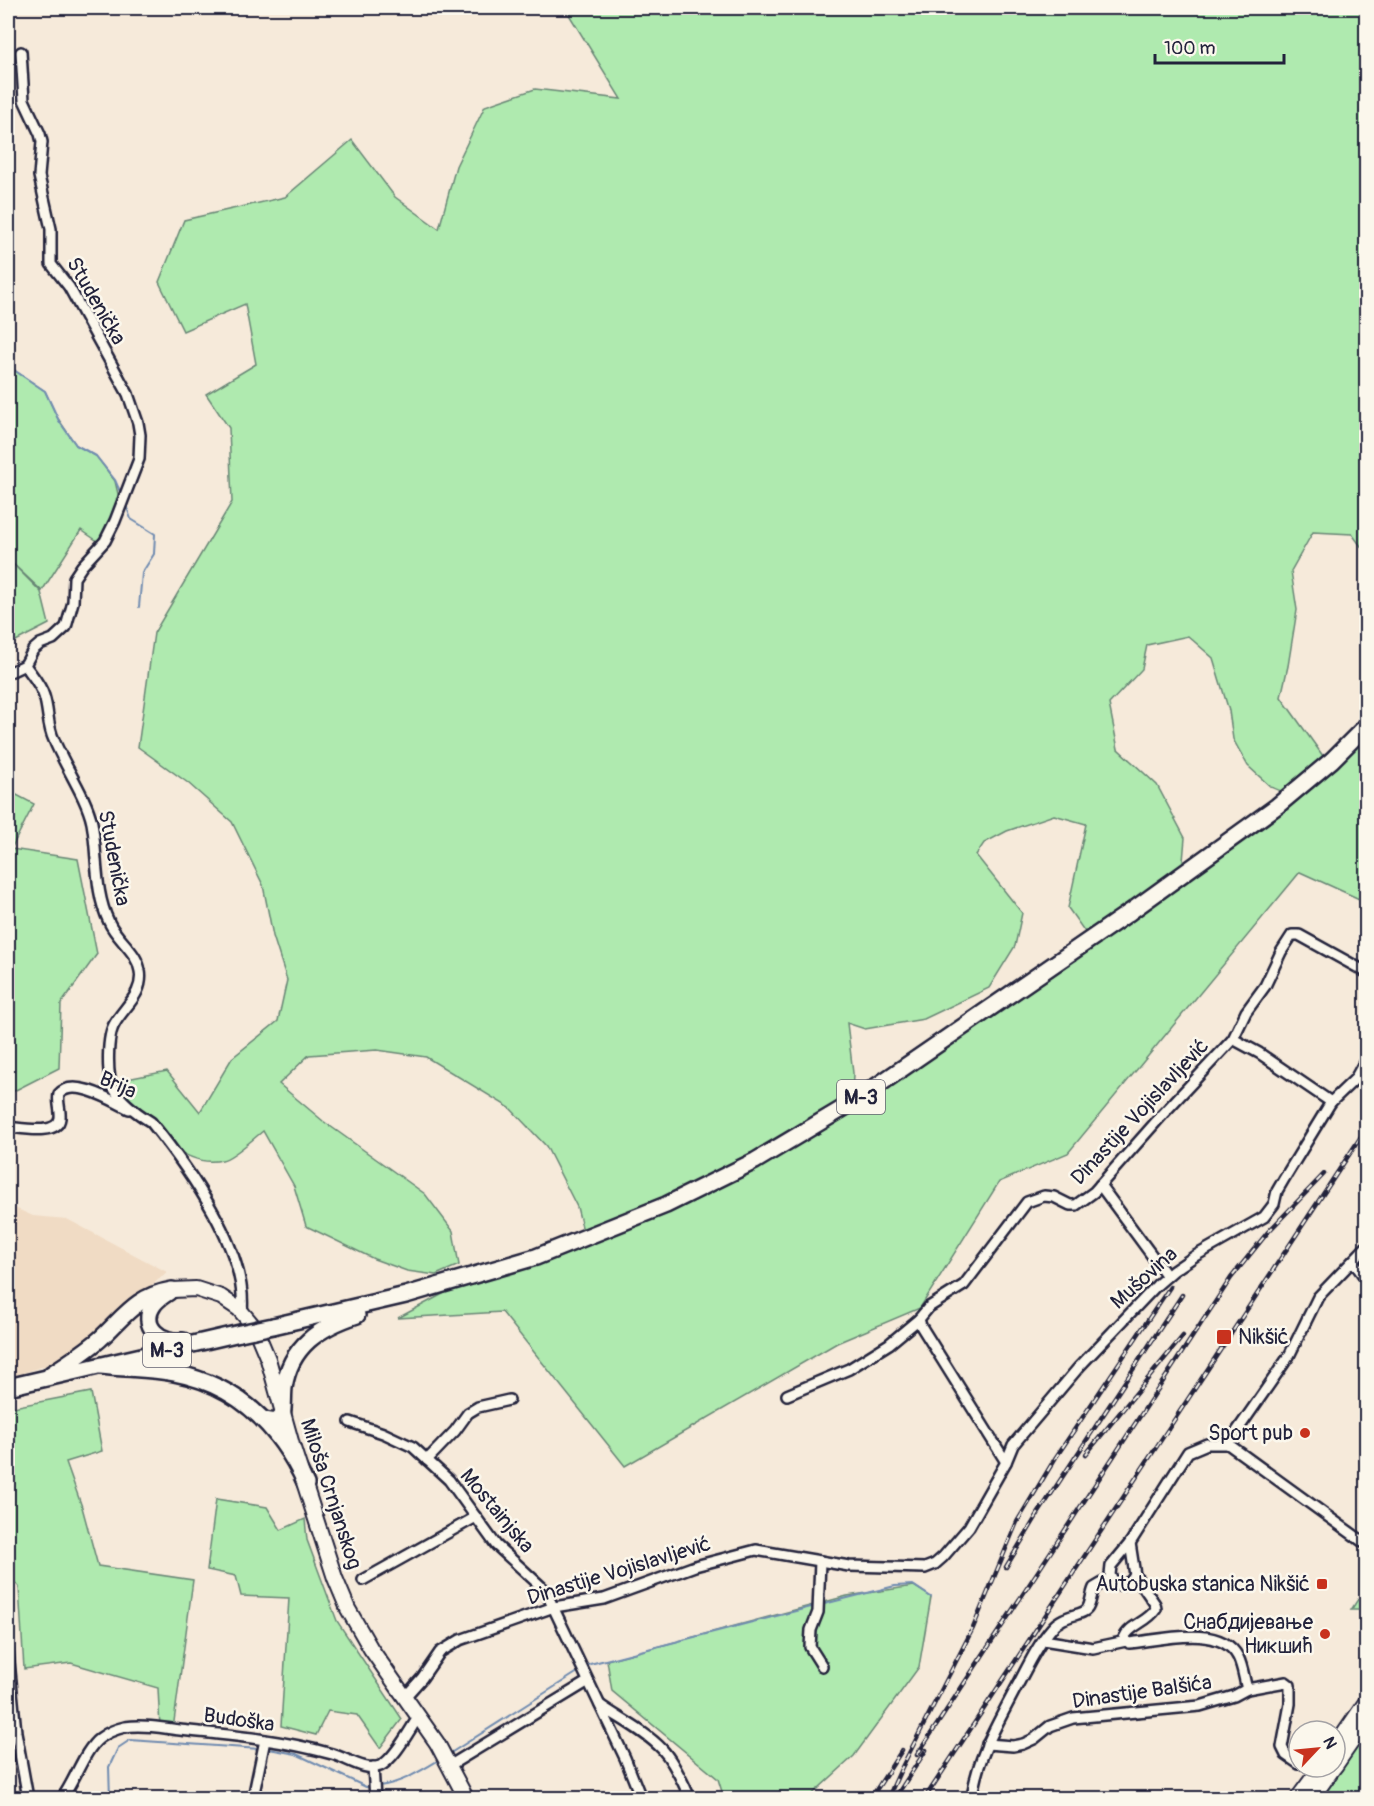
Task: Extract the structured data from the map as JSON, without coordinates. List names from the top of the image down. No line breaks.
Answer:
{"streets":{"main road":["M-3","Miloša Crnjanskog"],"street":["Studenička","Brija","Dinastije Vojislavljević","Mušovina","Mostainjska","Dinastije Balšića","Budoška"]},"crossings":[["Studenička","Brija"],["Studenička","Miloša Crnjanskog"],["Dinastije Vojislavljević","Mušovina"],["Dinastije Vojislavljević","Miloša Crnjanskog"],["Dinastije Vojislavljević","Mostainjska"]],"places":{"transit":["Nikšić","Autobuska stanica Nikšić"],"other":["Sport pub","Снабдијевање Никшић"]},"scale_bar":"100 m","north":"top right"}
